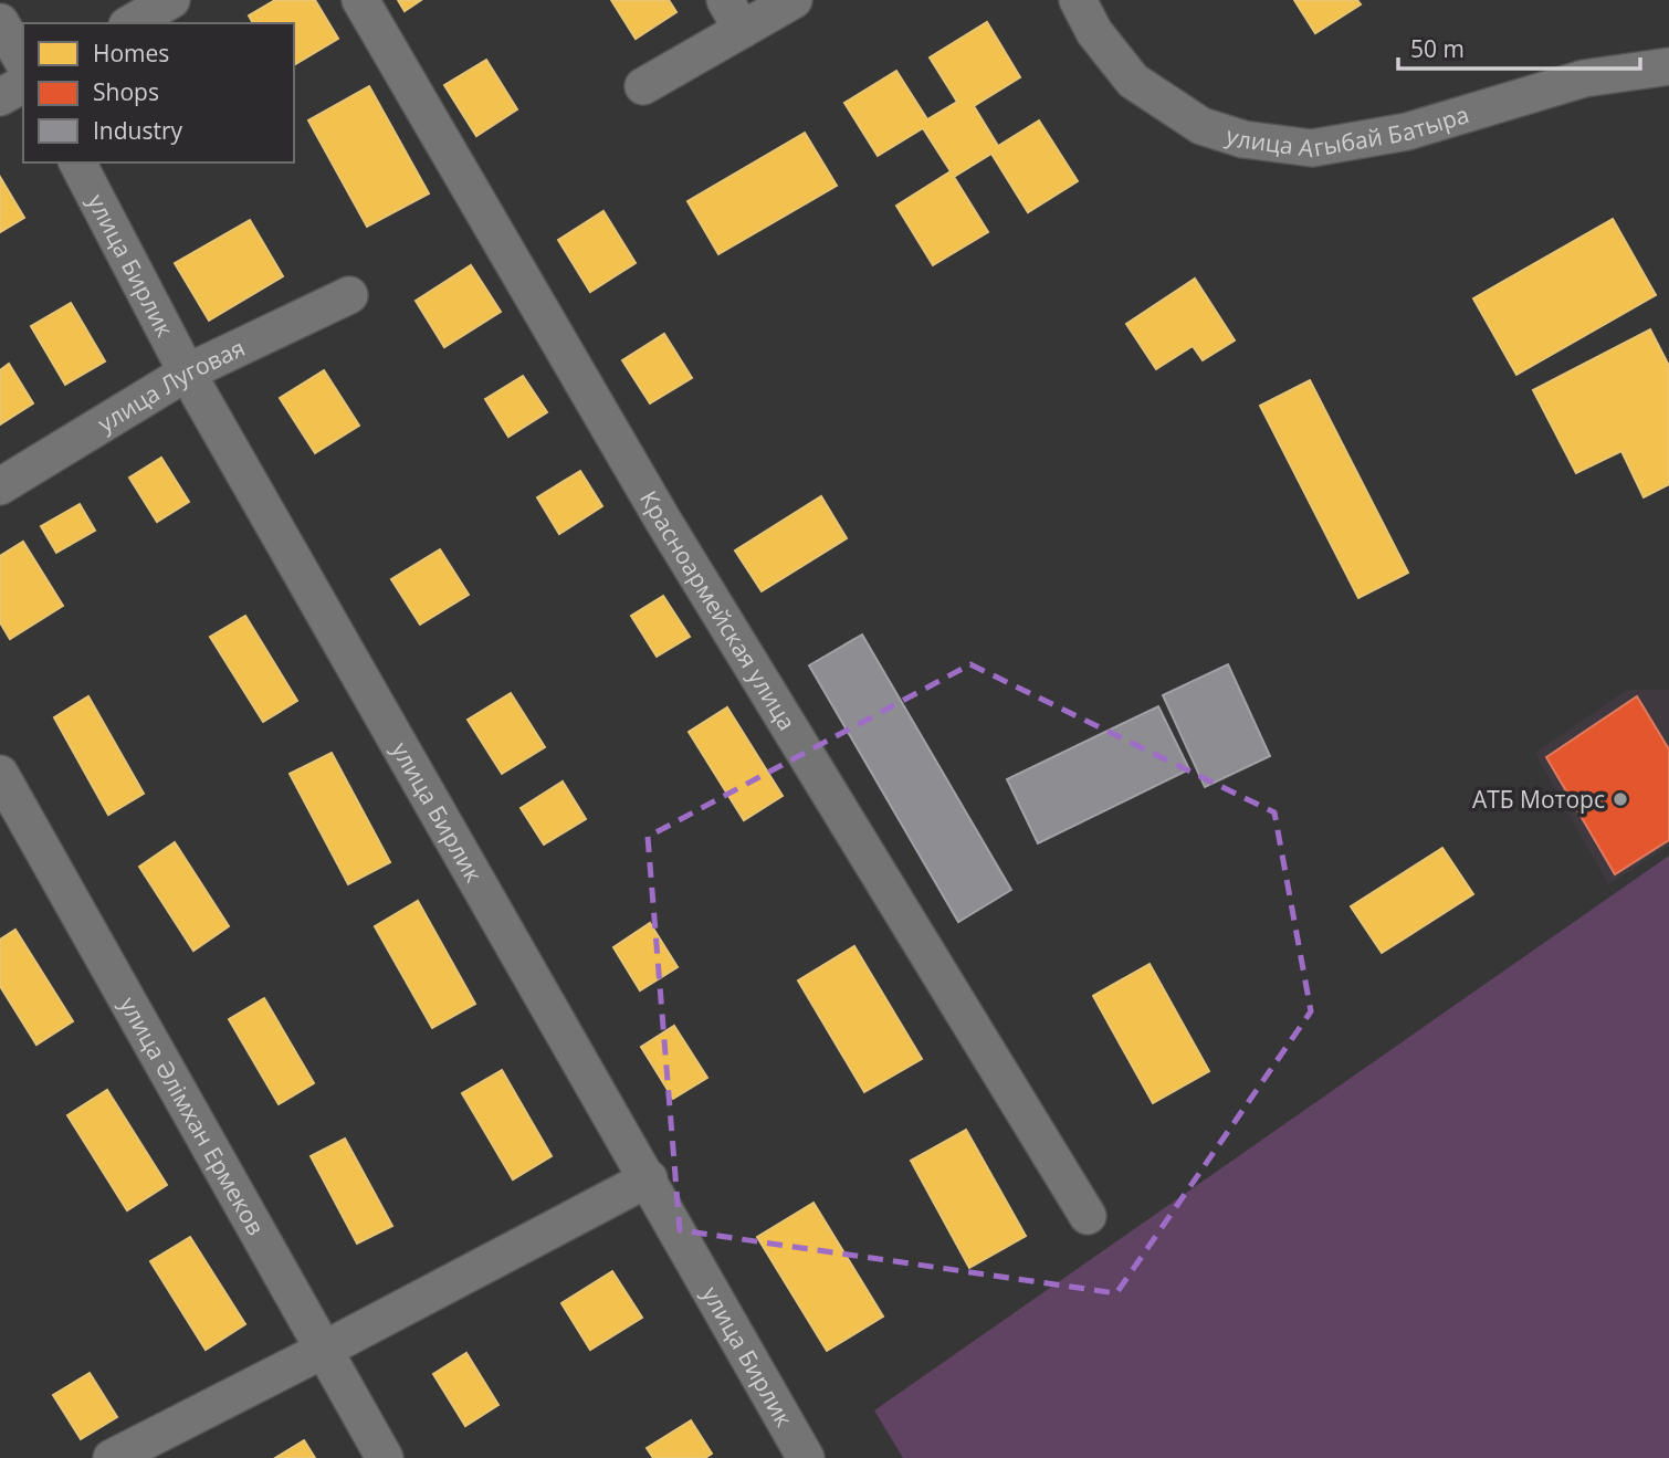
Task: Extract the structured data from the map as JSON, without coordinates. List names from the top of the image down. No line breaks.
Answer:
{"streets":{"street":["улица Агыбай Батыра","улица Бирлик","улица Луговая","Красноармейская улица","улица Әлімхан Ермеков"]},"crossings":[["улица Бирлик","улица Луговая"]],"places":["АТБ Моторс"],"legend":["Homes","Shops","Industry"],"scale_bar":"50 m"}
